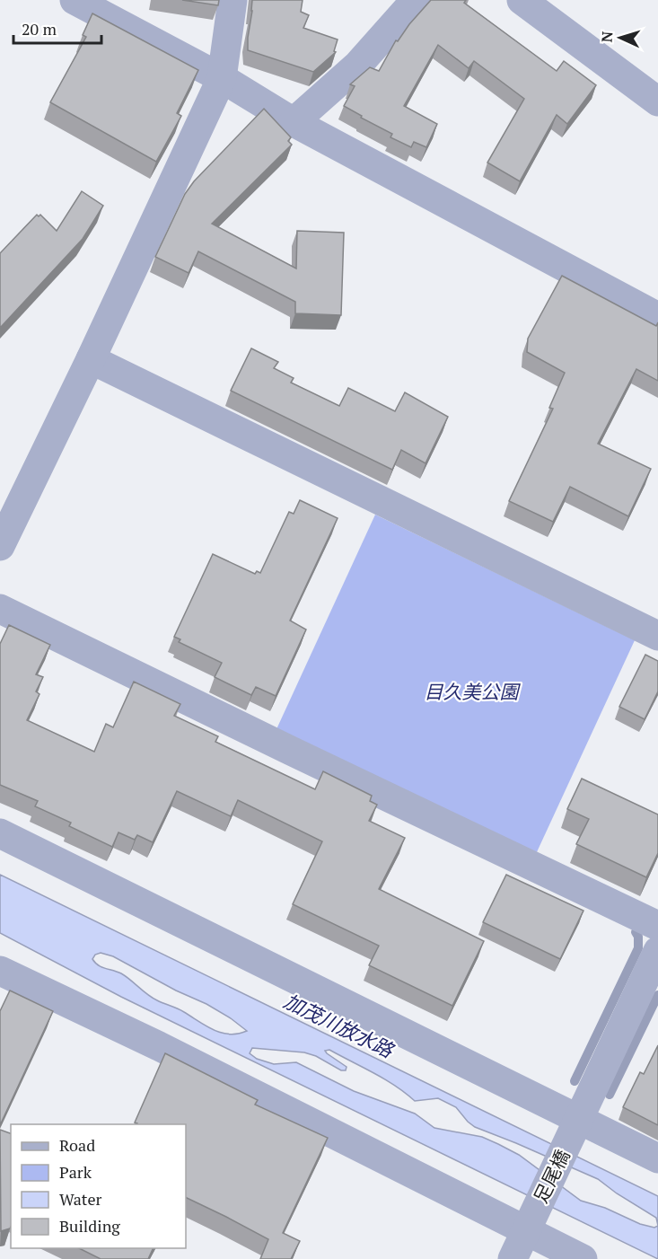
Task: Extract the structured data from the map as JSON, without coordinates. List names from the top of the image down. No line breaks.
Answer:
{"streets":{"street":["足尾橋"]},"water":["加茂川放水路"],"parks":["目久美公園"],"legend":["Road","Park","Water","Building"],"scale_bar":"20 m","north":"left"}
